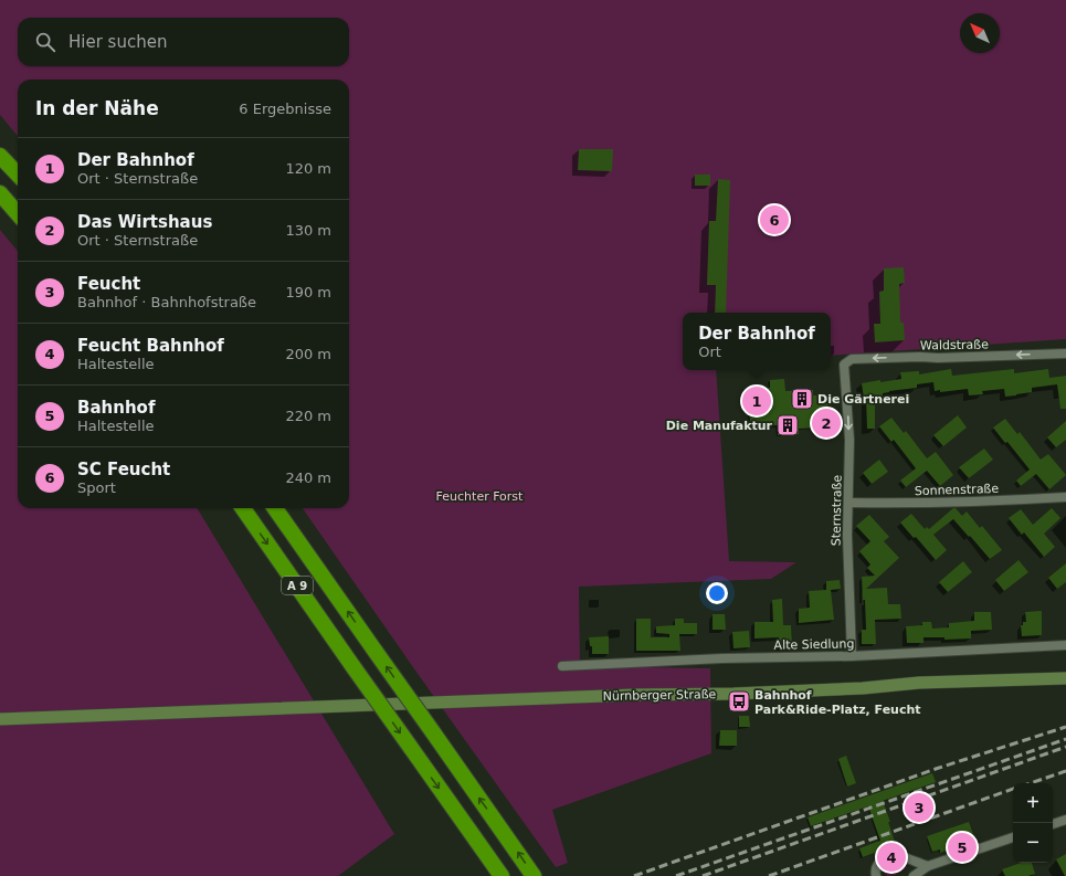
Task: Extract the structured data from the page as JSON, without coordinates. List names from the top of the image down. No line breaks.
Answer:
{"streets":{"highway":["A 9"],"main road":["Nürnberger Straße"],"street":["Waldstraße","Sonnenstraße","Sternstraße","Alte Siedlung"]},"crossings":[["Waldstraße","Sternstraße"],["Sonnenstraße","Sternstraße"],["Sternstraße","Alte Siedlung"]],"one_way":["Waldstraße","Sternstraße"],"parks":["Feuchter Forst"],"places":{"building":["Die Gärtnerei","Die Manufaktur"],"bus stop":["Bahnhof Park&Ride-Platz, Feucht"]},"north":"top left","page":{"search":"Hier suchen","heading":["In der Nähe","6 Ergebnisse"],"list":[{"mark":"1","name":"Der Bahnhof","note":"Ort · Sternstraße","value":"120 m"},{"mark":"2","name":"Das Wirtshaus","note":"Ort · Sternstraße","value":"130 m"},{"mark":"3","name":"Feucht","note":"Bahnhof · Bahnhofstraße","value":"190 m"},{"mark":"4","name":"Feucht Bahnhof","note":"Haltestelle","value":"200 m"},{"mark":"5","name":"Bahnhof","note":"Haltestelle","value":"220 m"},{"mark":"6","name":"SC Feucht","note":"Sport","value":"240 m"}],"pins":["6","1","2","3","5","4"],"popup":["Der Bahnhof","Ort"],"map_buttons":["+","−"]}}
